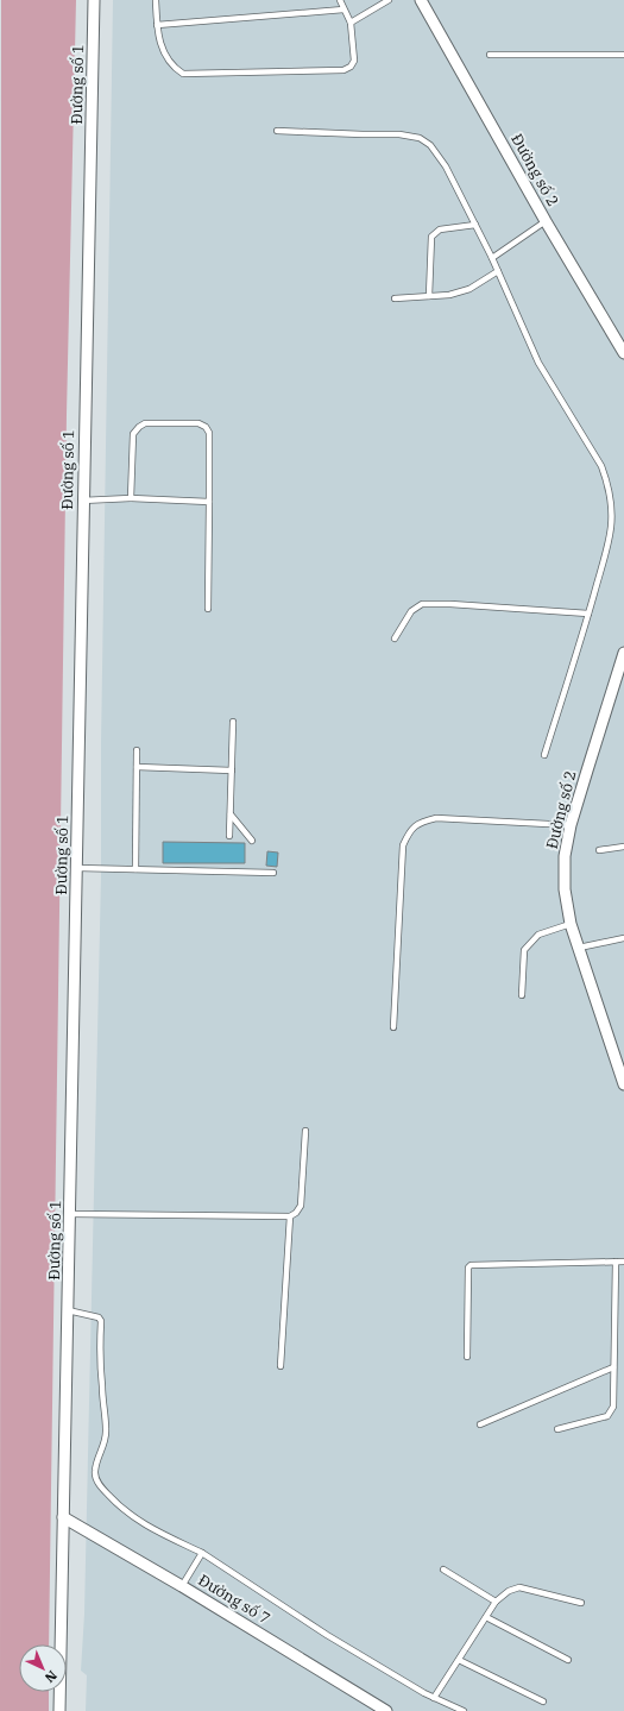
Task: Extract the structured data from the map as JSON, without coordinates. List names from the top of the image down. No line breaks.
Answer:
{"streets":{"street":["Đường số 1","Đường số 2","Đường số 7"]},"crossings":[["Đường số 1","Đường số 7"]],"north":"bottom right"}
